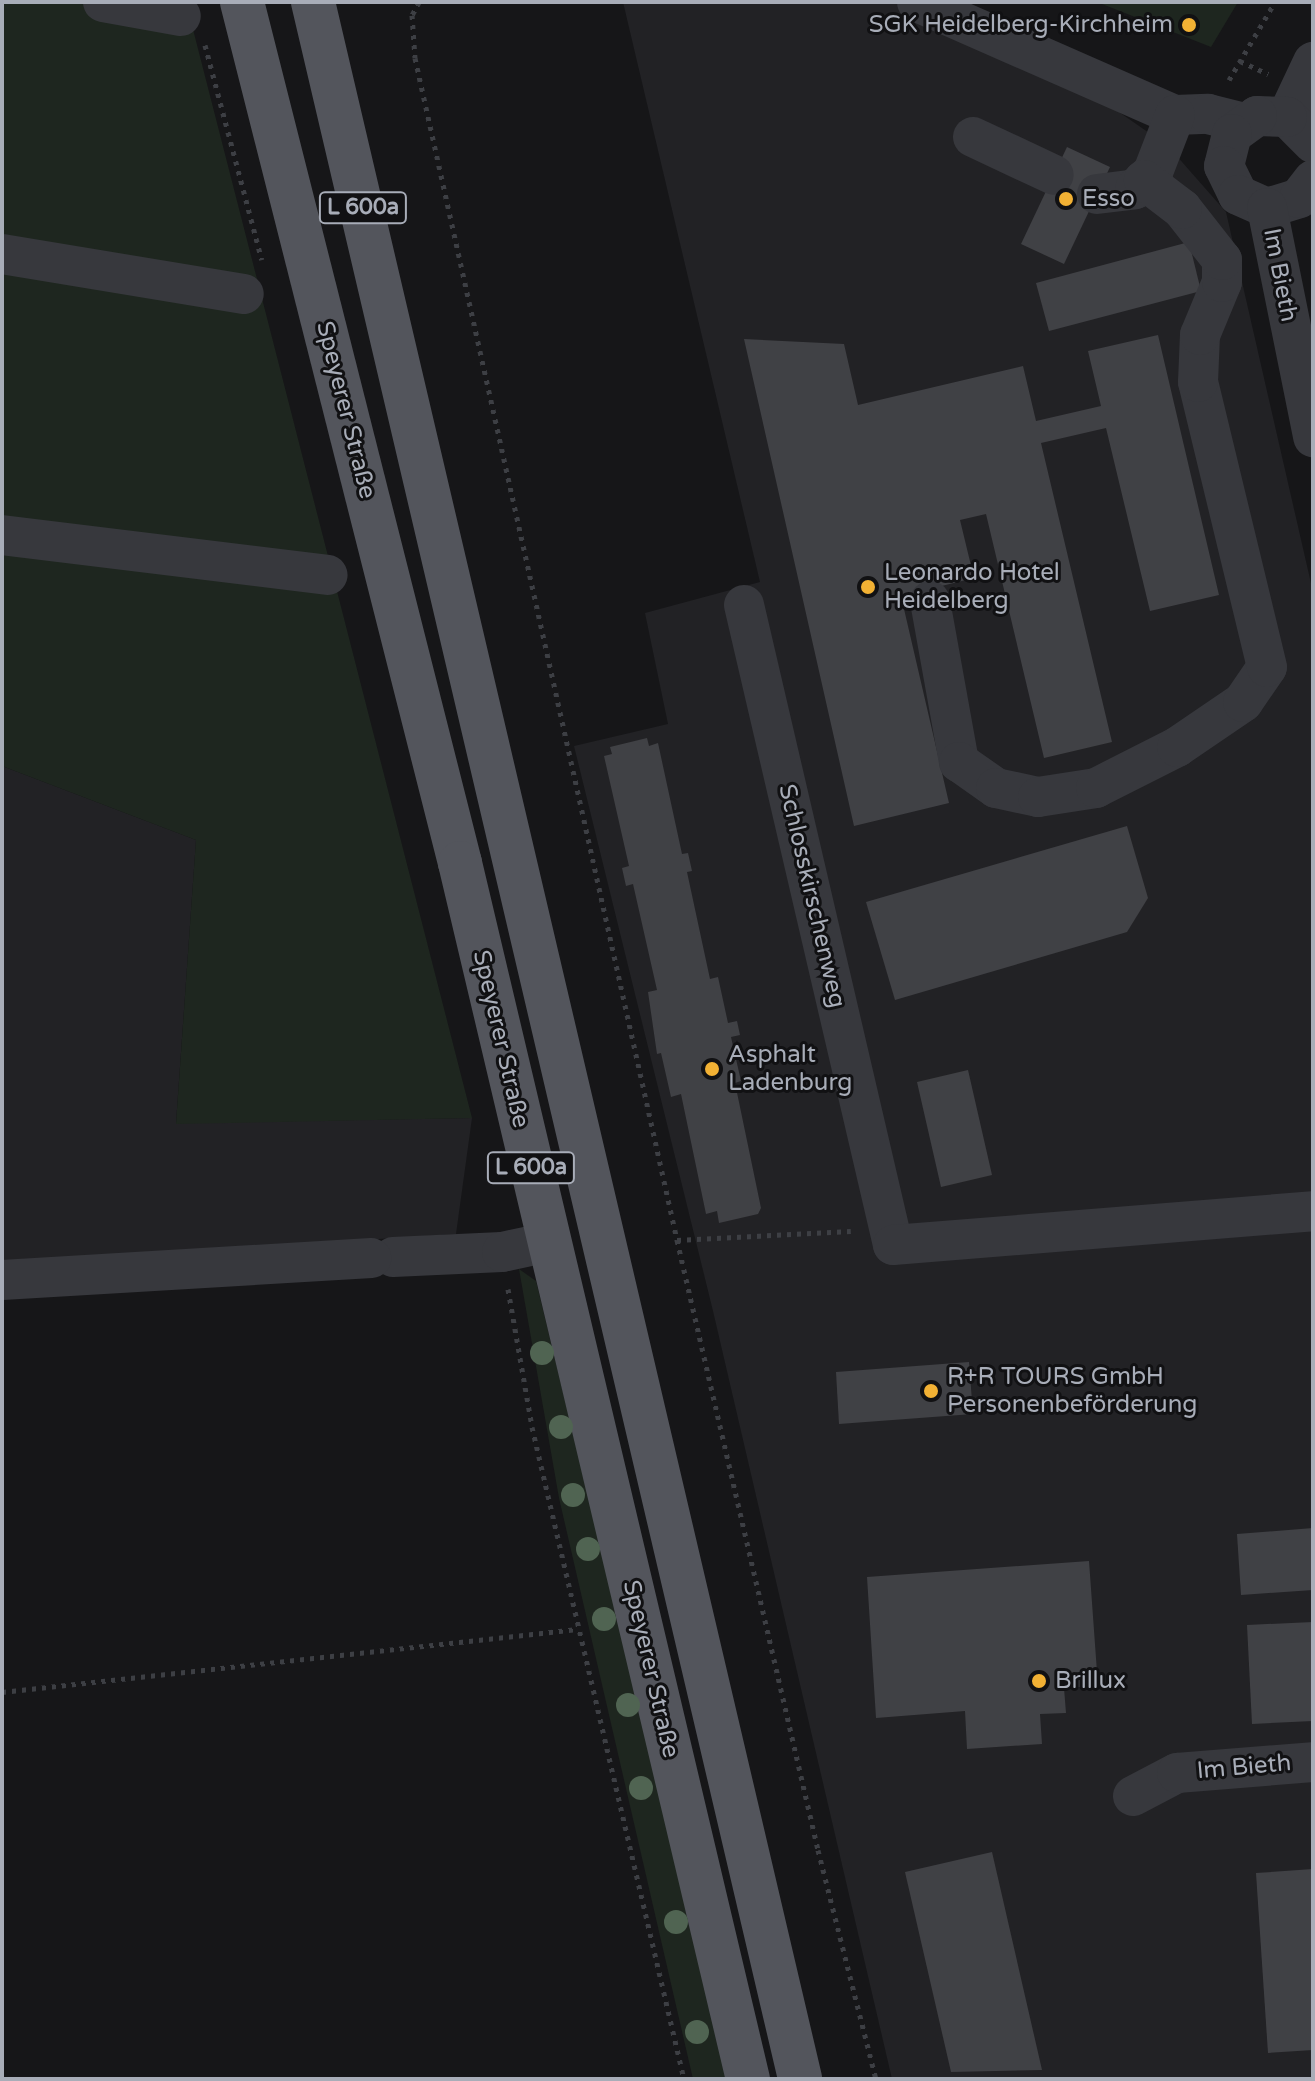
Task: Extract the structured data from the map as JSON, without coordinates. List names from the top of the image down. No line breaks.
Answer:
{"streets":{"main road":["L 600a","Speyerer Straße"],"street":["Im Bieth","Schlosskirschenweg"]},"places":["SGK Heidelberg-Kirchheim","Esso","Leonardo Hotel Heidelberg","Asphalt Ladenburg","R+R TOURS GmbH Personenbeförderung","Brillux"]}
